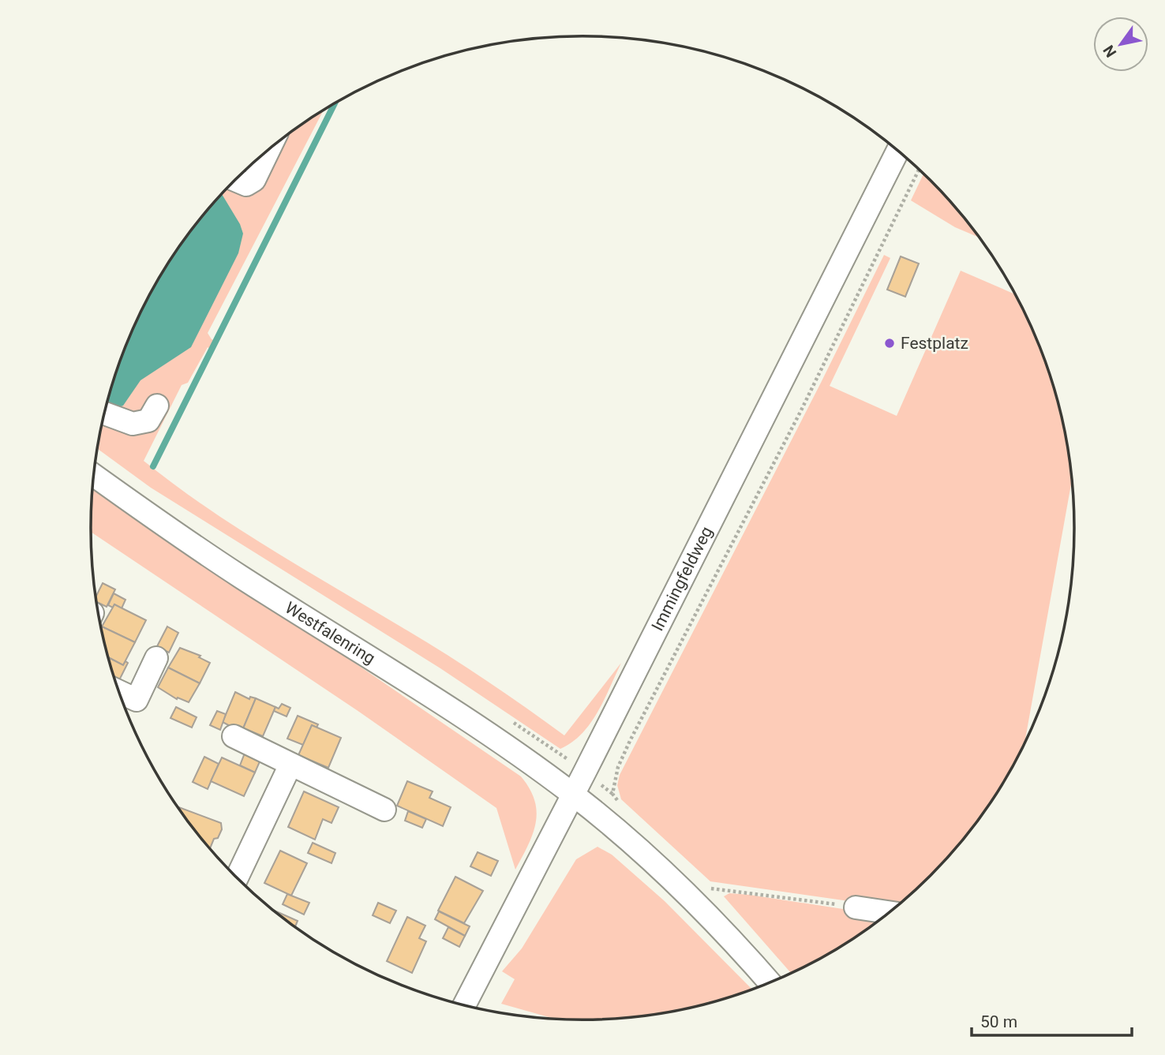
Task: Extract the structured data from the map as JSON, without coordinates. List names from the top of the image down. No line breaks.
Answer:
{"streets":{"street":["Immingfeldweg","Westfalenring"]},"crossings":[["Immingfeldweg","Westfalenring"]],"places":["Festplatz"],"scale_bar":"50 m","north":"bottom left"}
